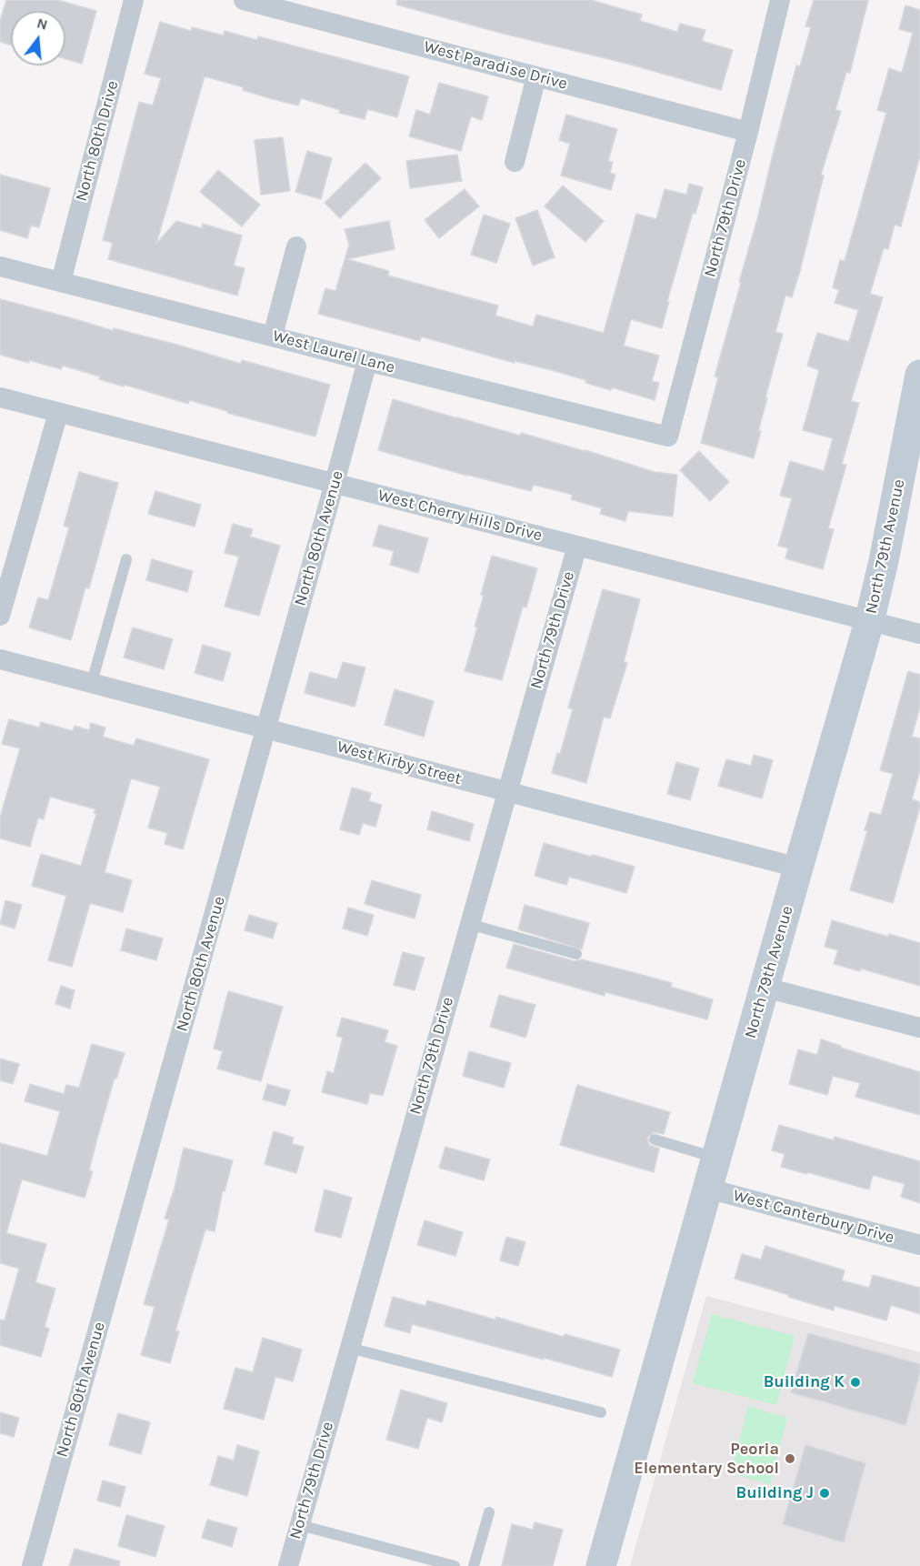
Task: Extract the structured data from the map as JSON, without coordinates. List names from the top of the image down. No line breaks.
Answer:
{"streets":{"street":["West Paradise Drive","North 80th Drive","North 79th Drive","West Laurel Lane","West Cherry Hills Drive","North 80th Avenue","North 79th Avenue","West Kirby Street","West Canterbury Drive"]},"crossings":[["West Paradise Drive","North 79th Drive"],["North 80th Drive","West Laurel Lane"],["North 79th Drive","West Laurel Lane"],["North 79th Drive","West Cherry Hills Drive"],["North 79th Drive","West Kirby Street"],["West Laurel Lane","North 80th Avenue"],["West Cherry Hills Drive","North 80th Avenue"],["West Cherry Hills Drive","North 79th Avenue"],["North 80th Avenue","West Kirby Street"],["North 79th Avenue","West Kirby Street"],["North 79th Avenue","West Canterbury Drive"]],"places":["Building K","Peoria Elementary School","Building J"],"north":"top"}
